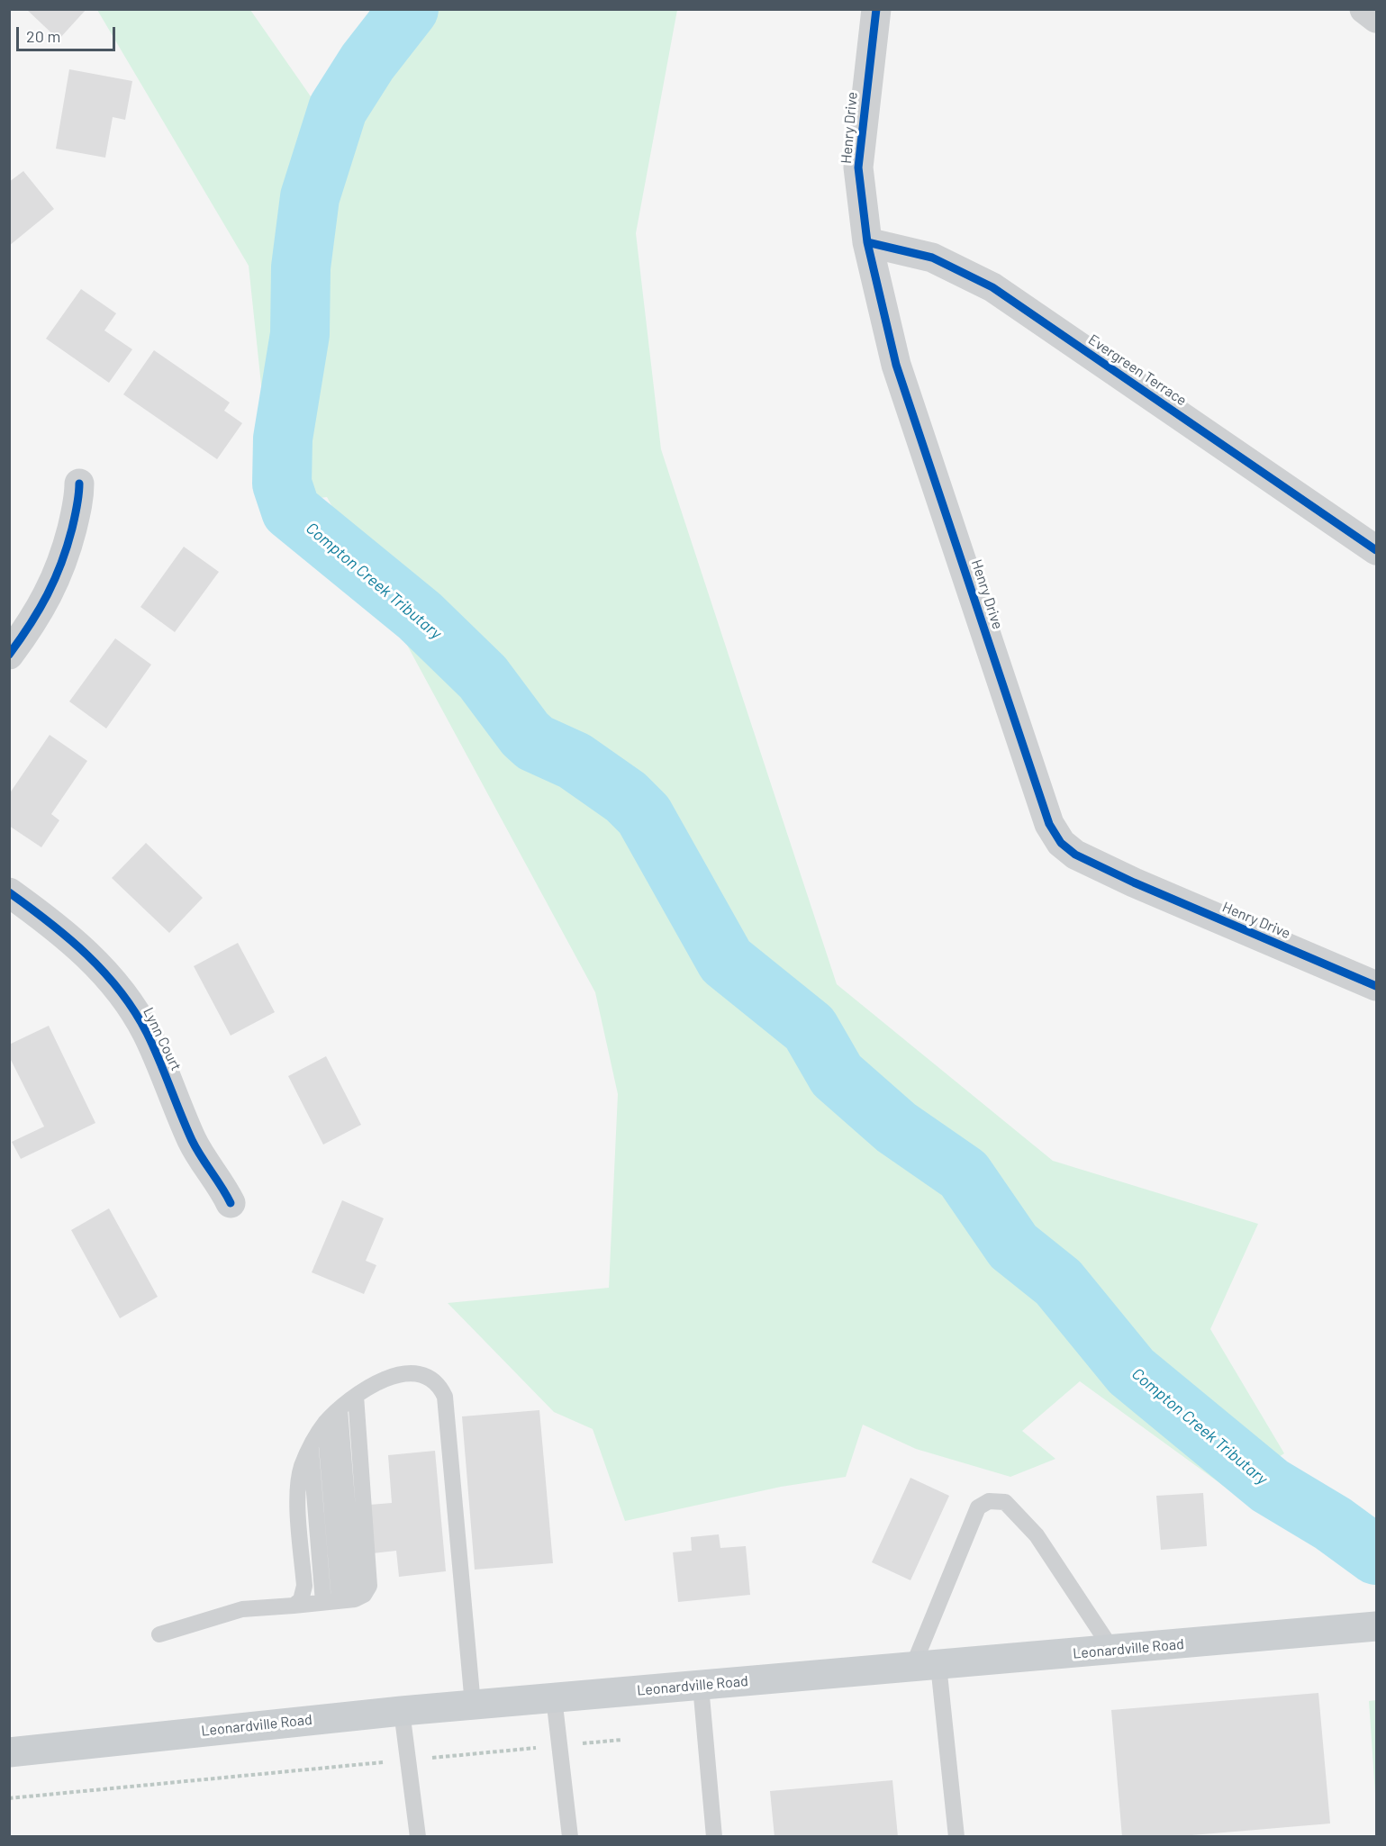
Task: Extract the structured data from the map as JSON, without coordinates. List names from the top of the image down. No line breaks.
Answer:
{"streets":{"main road":["Leonardville Road"],"street":["Henry Drive","Evergreen Terrace","Lynn Court"]},"crossings":[["Henry Drive","Evergreen Terrace"]],"water":["Compton Creek Tributary"],"scale_bar":"20 m"}
